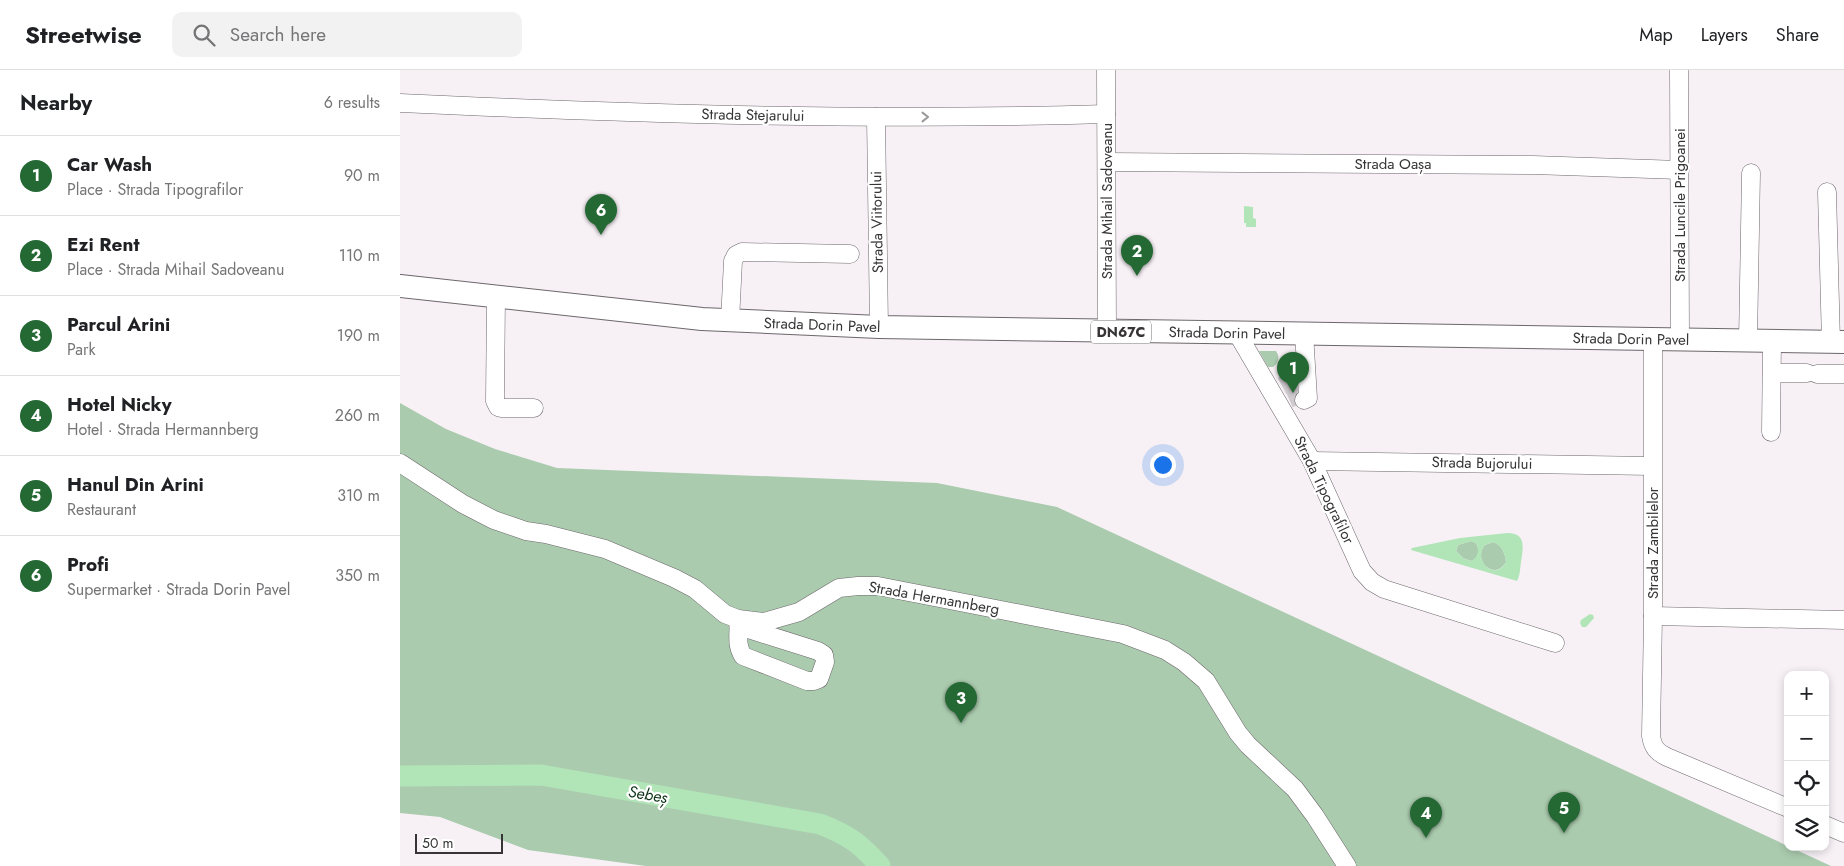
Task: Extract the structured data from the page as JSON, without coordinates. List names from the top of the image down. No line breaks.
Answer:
{"streets":{"main road":["Strada Dorin Pavel","DN67C"],"street":["Strada Stejarului","Strada Oașa","Strada Mihail Sadoveanu","Strada Luncile Prigoanei","Strada Viitorului","Strada Bujorului","Strada Tipografilor","Strada Zambilelor","Strada Hermannberg"]},"crossings":[["Strada Stejarului","Strada Mihail Sadoveanu"],["Strada Stejarului","Strada Viitorului"],["Strada Oașa","Strada Mihail Sadoveanu"],["Strada Oașa","Strada Luncile Prigoanei"],["Strada Mihail Sadoveanu","Strada Dorin Pavel"],["Strada Luncile Prigoanei","Strada Dorin Pavel"],["Strada Viitorului","Strada Dorin Pavel"],["Strada Dorin Pavel","Strada Tipografilor"],["Strada Dorin Pavel","Strada Zambilelor"],["Strada Bujorului","Strada Tipografilor"],["Strada Bujorului","Strada Zambilelor"]],"water":["Sebeș"],"scale_bar":"50 m","page":{"header":"Streetwise","search":"Search here","nav":["Map","Layers","Share"],"heading":["Nearby","6 results"],"list":[{"mark":"1","name":"Car Wash","note":"Place · Strada Tipografilor","value":"90 m"},{"mark":"2","name":"Ezi Rent","note":"Place · Strada Mihail Sadoveanu","value":"110 m"},{"mark":"3","name":"Parcul Arini","note":"Park","value":"190 m"},{"mark":"4","name":"Hotel Nicky","note":"Hotel · Strada Hermannberg","value":"260 m"},{"mark":"5","name":"Hanul Din Arini","note":"Restaurant","value":"310 m"},{"mark":"6","name":"Profi","note":"Supermarket · Strada Dorin Pavel","value":"350 m"}],"pins":["6","2","1","3","5","4"],"map_buttons":["+","−"],"scale":"50 m"}}
